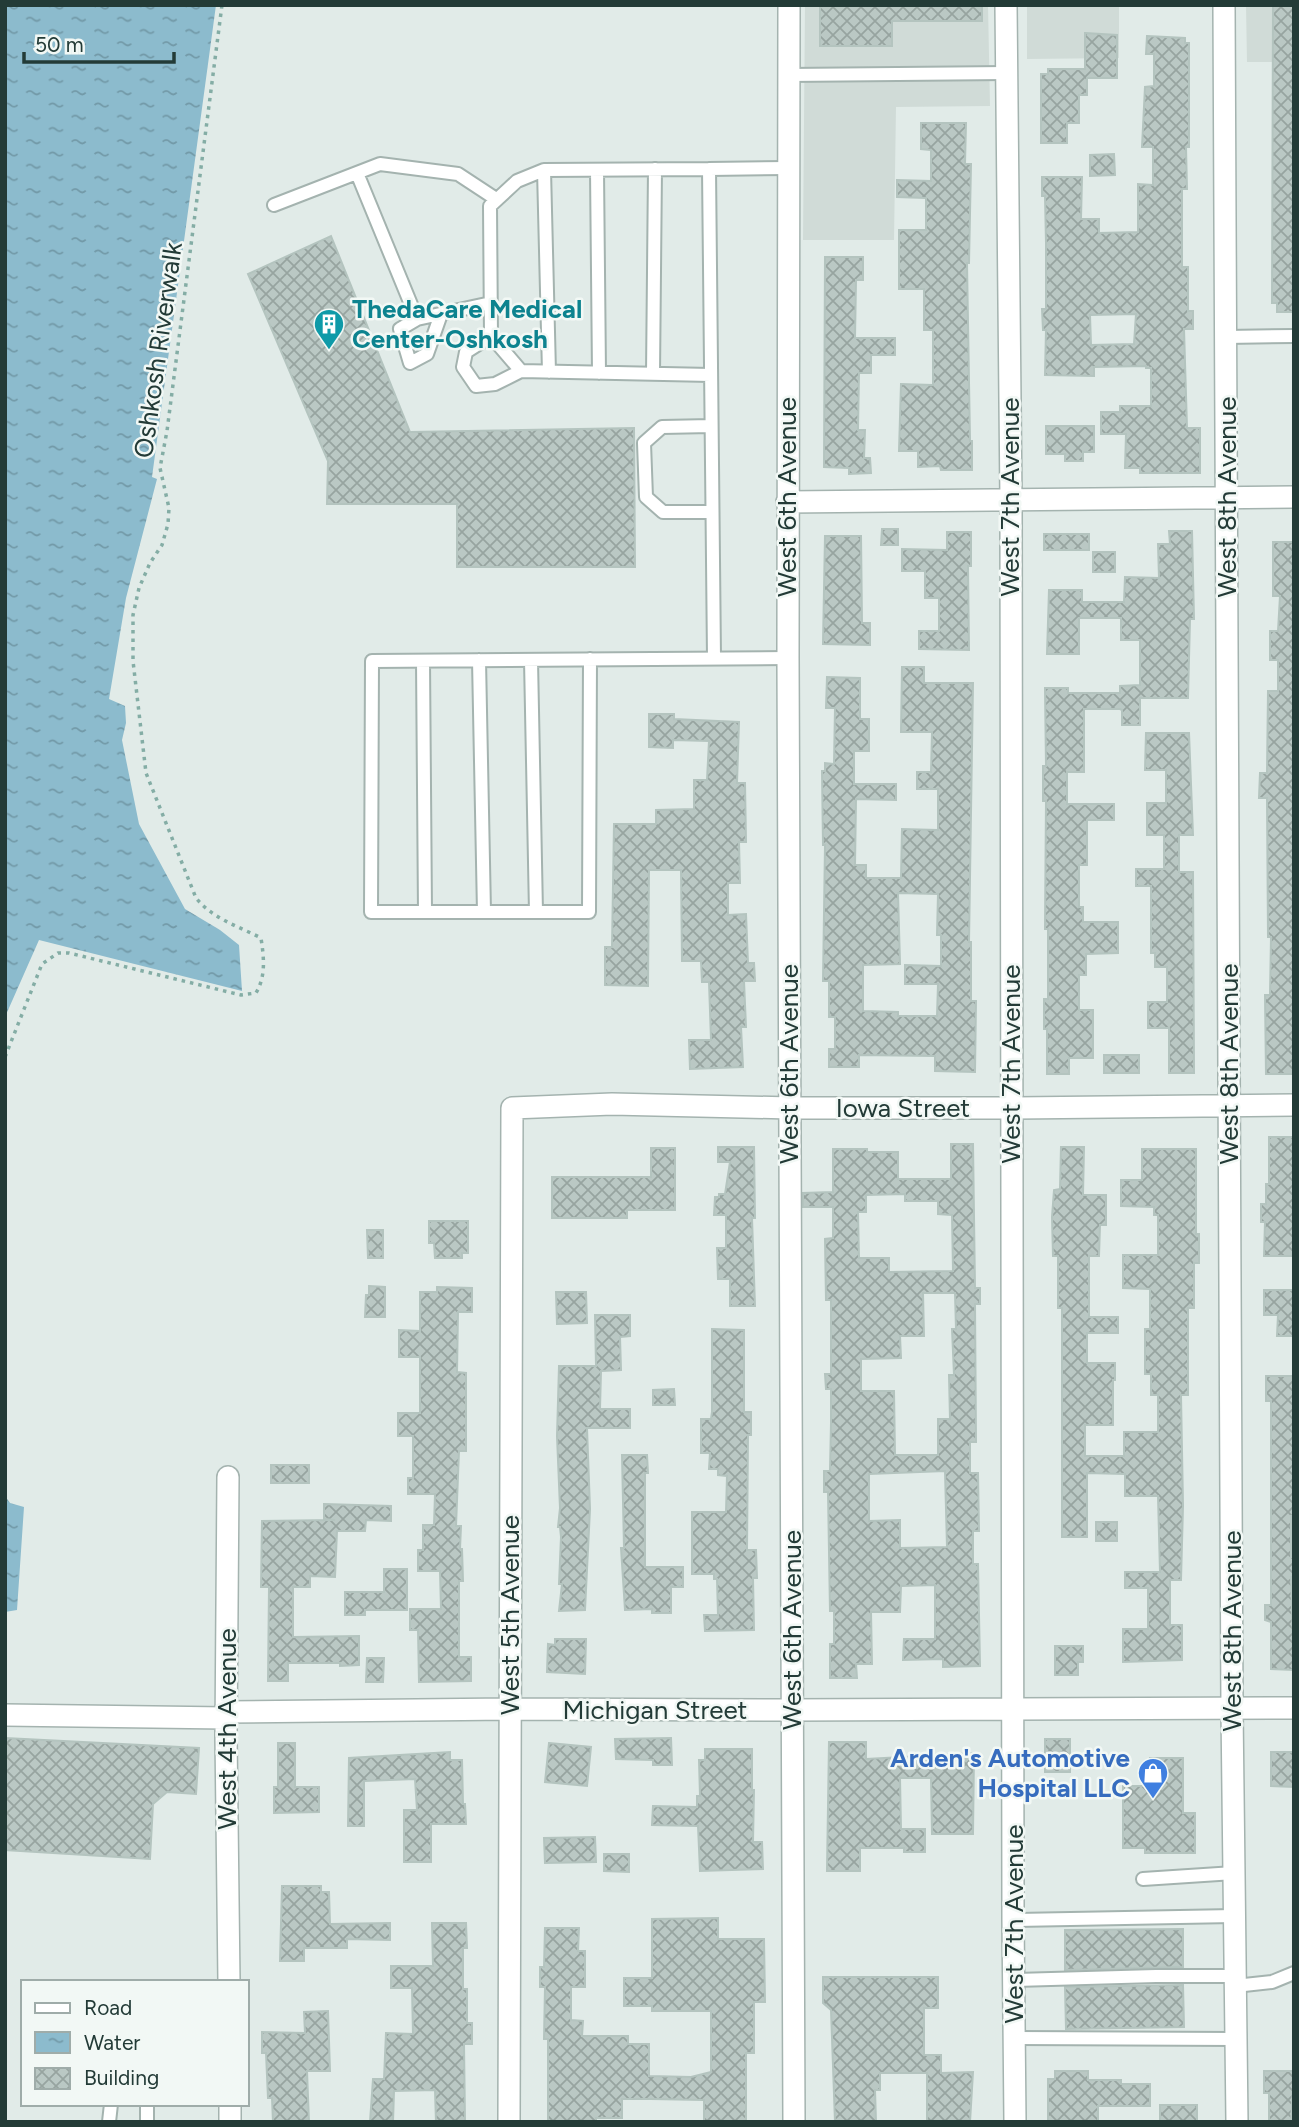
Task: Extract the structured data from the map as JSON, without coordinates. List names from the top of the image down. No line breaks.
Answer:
{"streets":{"street":["West 6th Avenue","West 7th Avenue","West 8th Avenue","Iowa Street","West 5th Avenue","Michigan Street","West 4th Avenue"],"path":["Oshkosh Riverwalk"]},"crossings":[["West 6th Avenue","Iowa Street"],["West 6th Avenue","Michigan Street"],["West 7th Avenue","Iowa Street"],["West 7th Avenue","Michigan Street"],["West 8th Avenue","Iowa Street"],["West 8th Avenue","Michigan Street"],["Iowa Street","West 5th Avenue"],["West 5th Avenue","Michigan Street"],["Michigan Street","West 4th Avenue"]],"places":{"building":["ThedaCare Medical Center-Oshkosh"],"shop":["Arden's Automotive Hospital LLC"]},"legend":["Road","Water","Building"],"scale_bar":"50 m"}
